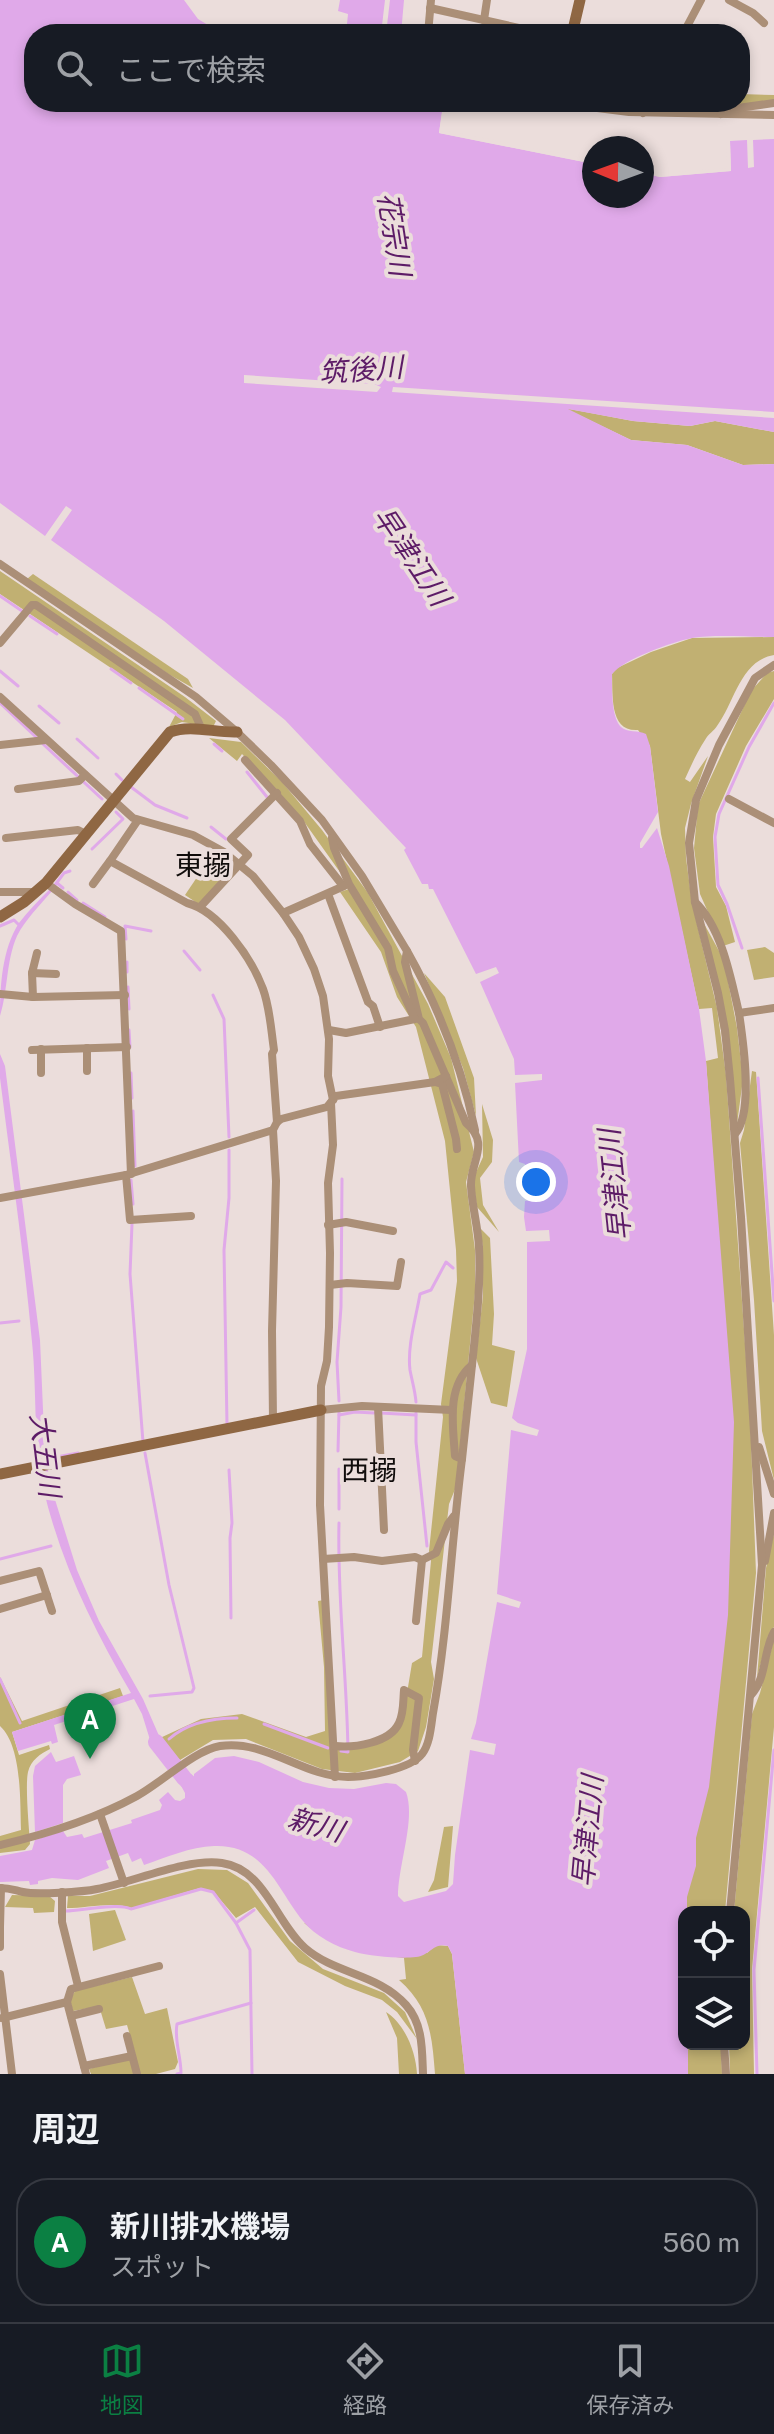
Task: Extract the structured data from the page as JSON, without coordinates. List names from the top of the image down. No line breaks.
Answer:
{"districts":["東搦","西搦"],"water":["花宗川","筑後川","早津江川","大五川","新川"],"north":"left","page":{"search":"ここで検索","pins":"A","heading":"周辺","list":[{"mark":"A","name":"新川排水機場","note":"スポット","value":"560 m"}],"nav":["地図","経路","保存済み"]}}
